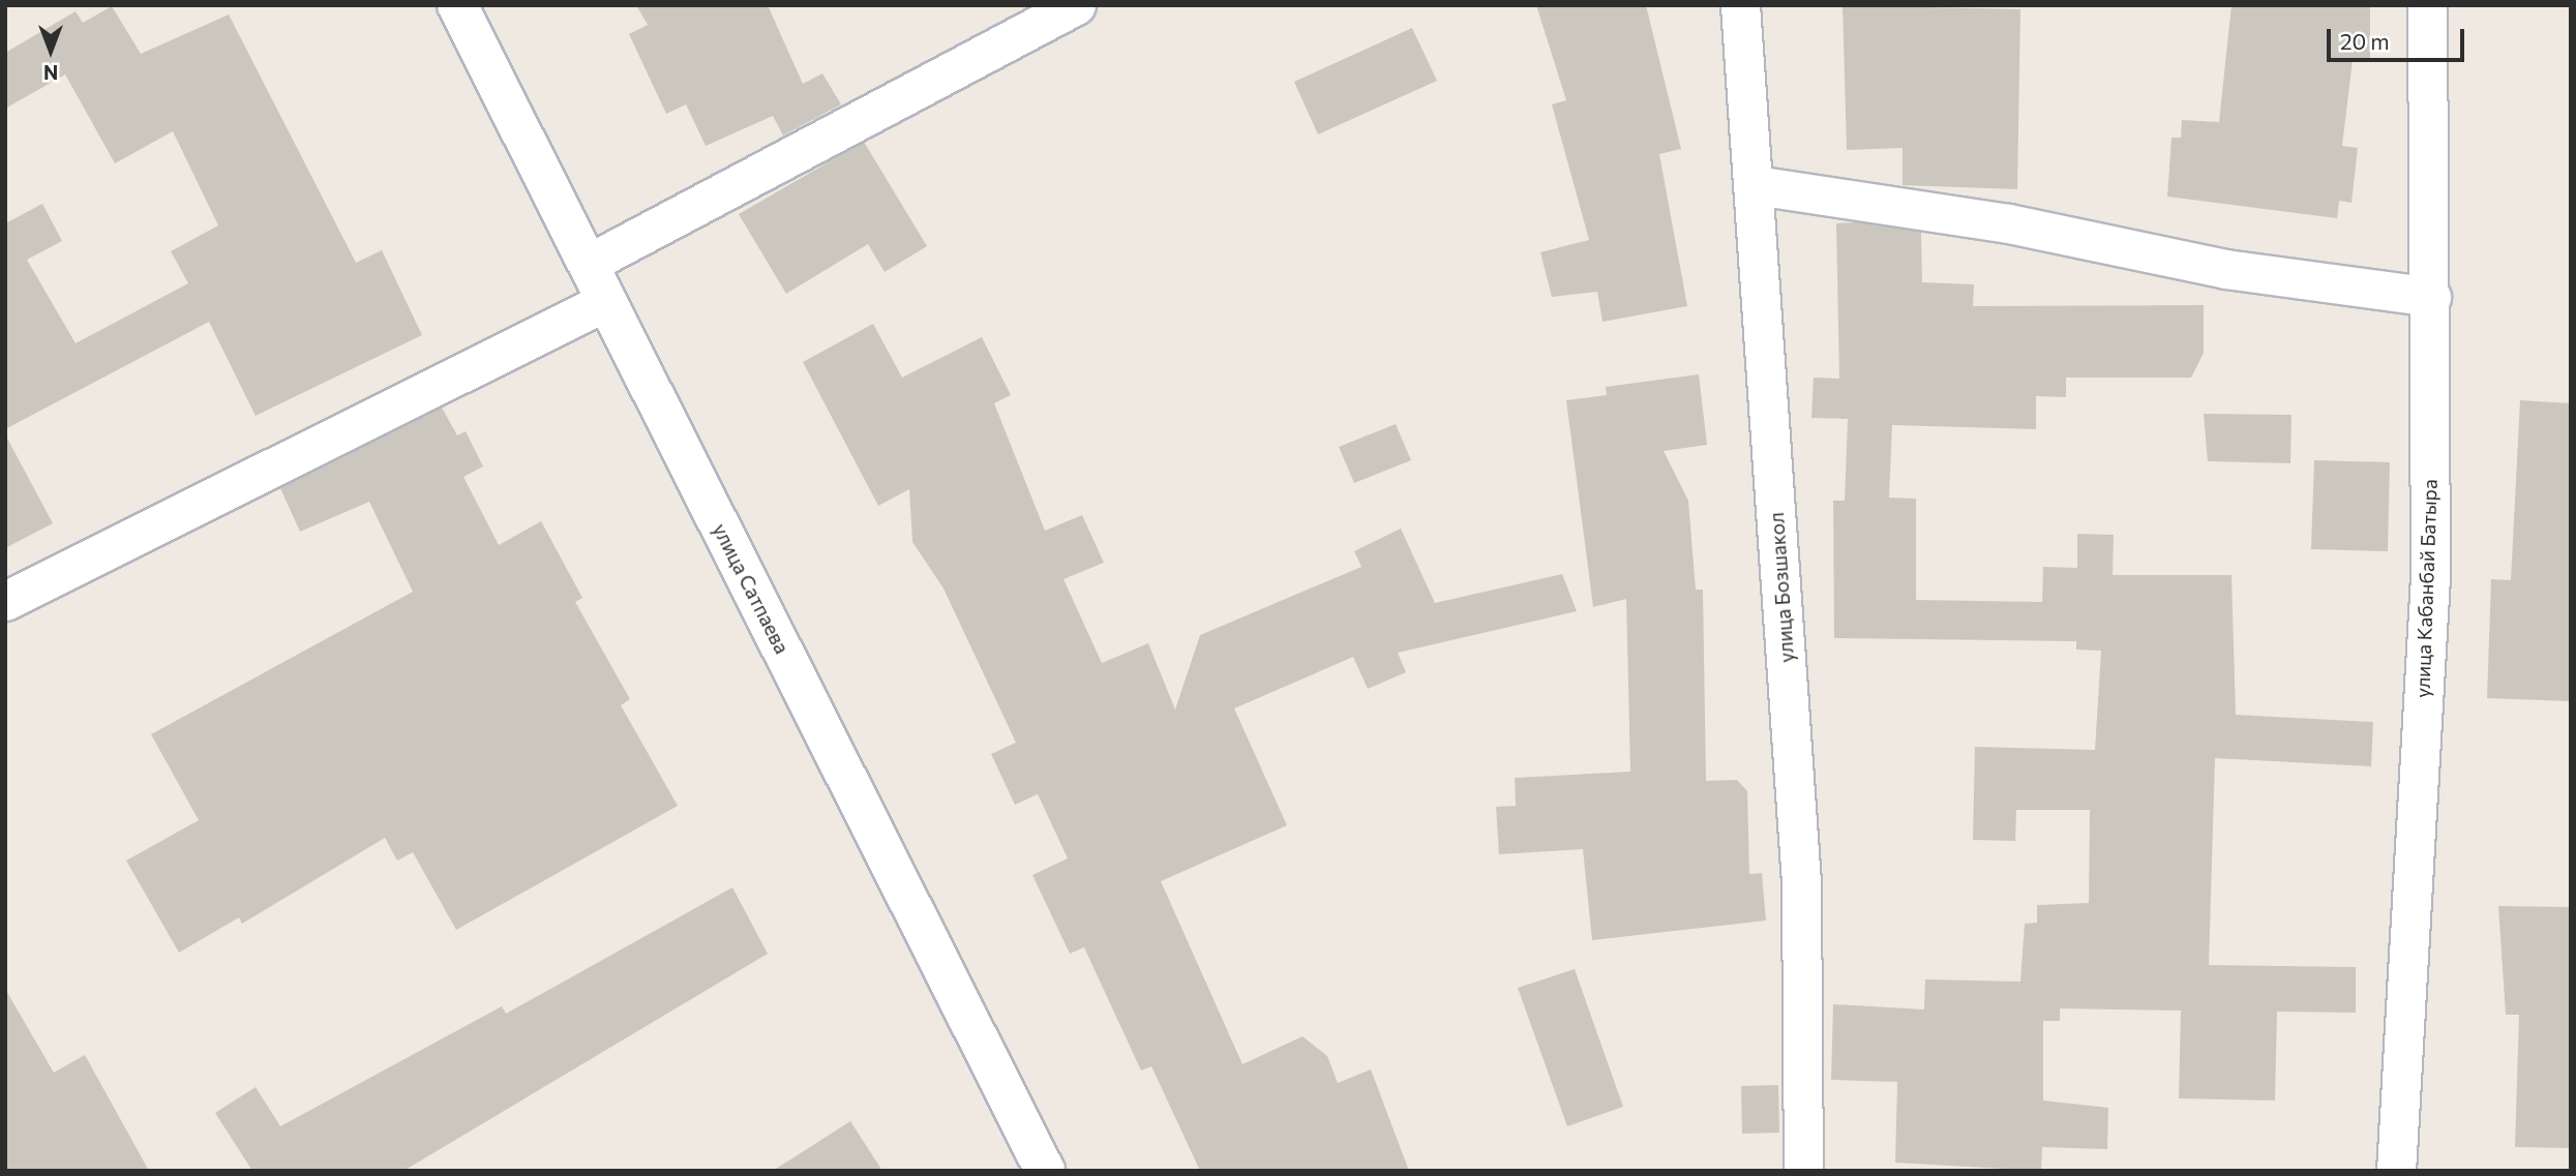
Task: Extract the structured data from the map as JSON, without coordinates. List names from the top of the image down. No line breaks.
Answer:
{"streets":{"street":["улица Бозшакол","улица Сатпаева","улица Кабанбай Батыра"]},"scale_bar":"20 m","north":"bottom"}
